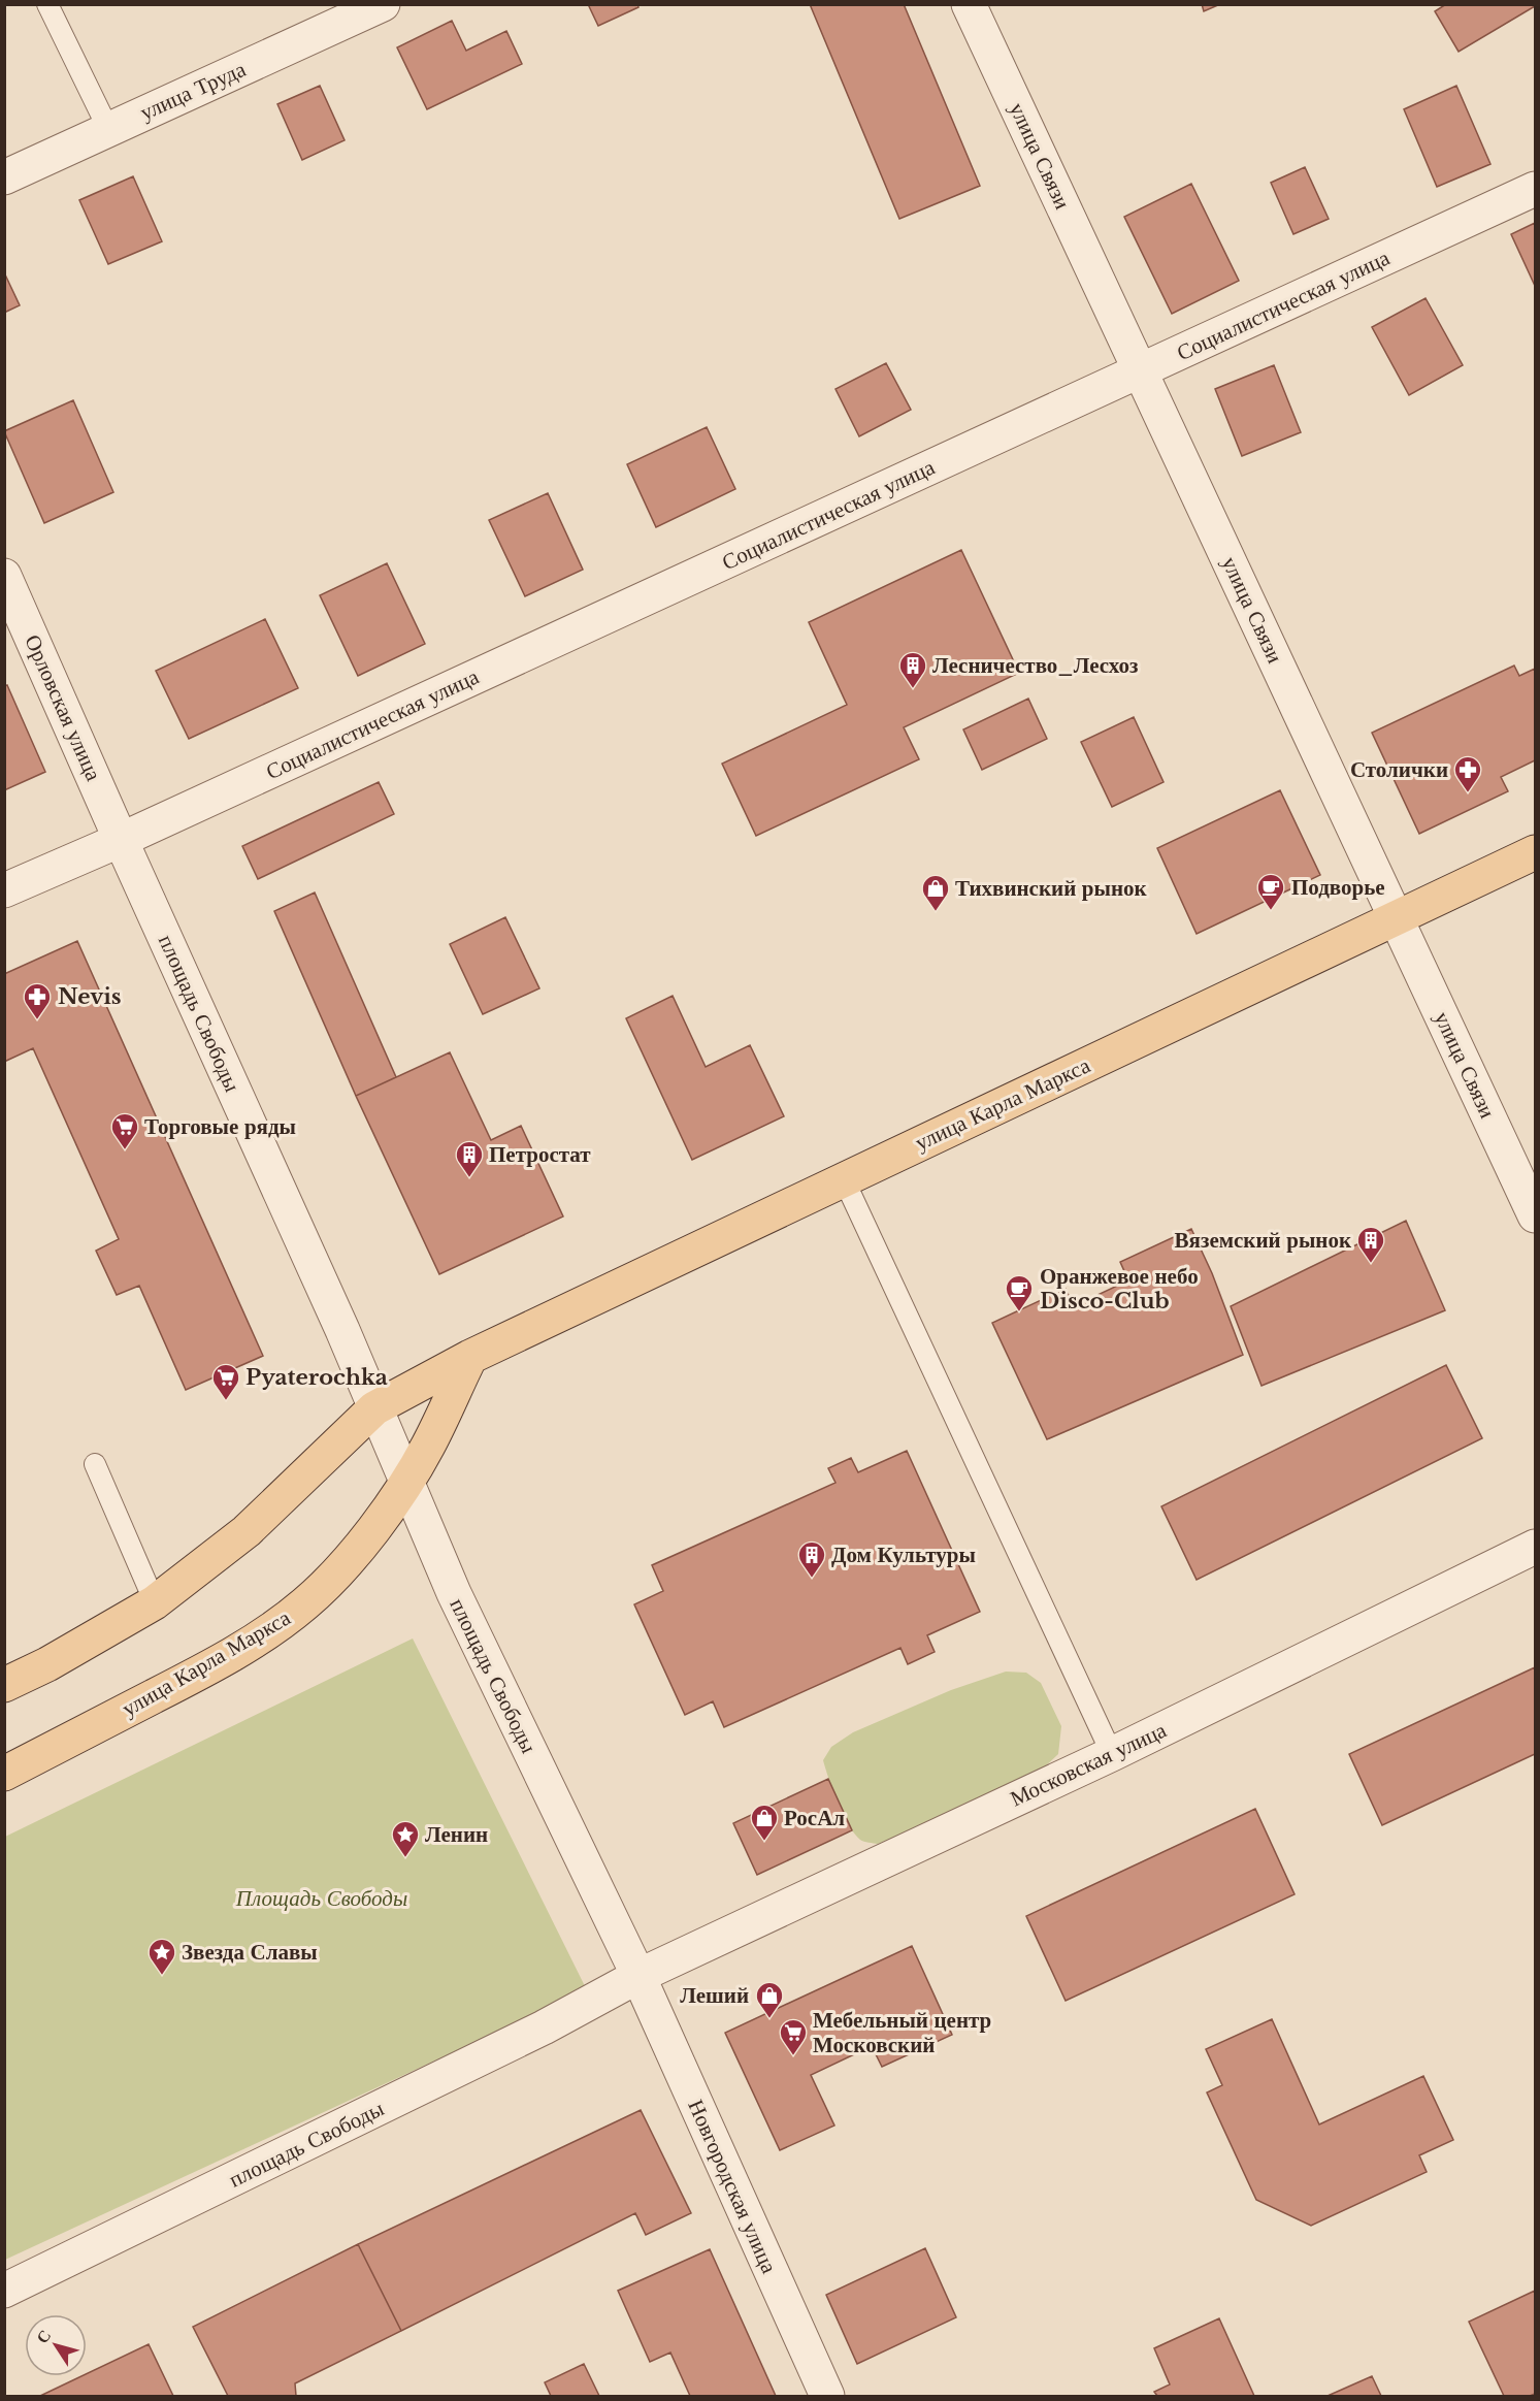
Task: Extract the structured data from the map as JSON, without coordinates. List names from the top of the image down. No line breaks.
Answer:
{"streets":{"main road":["улица Карла Маркса"],"street":["улица Труда","улица Связи","Социалистическая улица","Орловская улица","площадь Свободы","Московская улица","Новгородская улица"]},"crossings":[["улица Связи","Социалистическая улица"],["улица Связи","улица Карла Маркса"],["Социалистическая улица","Орловская улица"],["Социалистическая улица","площадь Свободы"],["Орловская улица","площадь Свободы"],["площадь Свободы","улица Карла Маркса"],["площадь Свободы","Московская улица"],["площадь Свободы","Новгородская улица"],["Московская улица","Новгородская улица"]],"parks":["Площадь Свободы"],"places":{"building":["Лесничество_Лесхоз","Петростат","Вяземский рынок","Дом Культуры"],"pharmacy":["Столички","Nevis"],"cafe":["Подворье","Оранжевое небо Disco-Club"],"shop":["Тихвинский рынок","РосАл","Леший"],"supermarket":["Торговые ряды","Pyaterochka","Мебельный центр Московский"],"place":["Ленин","Звезда Славы"]},"north":"top left"}
